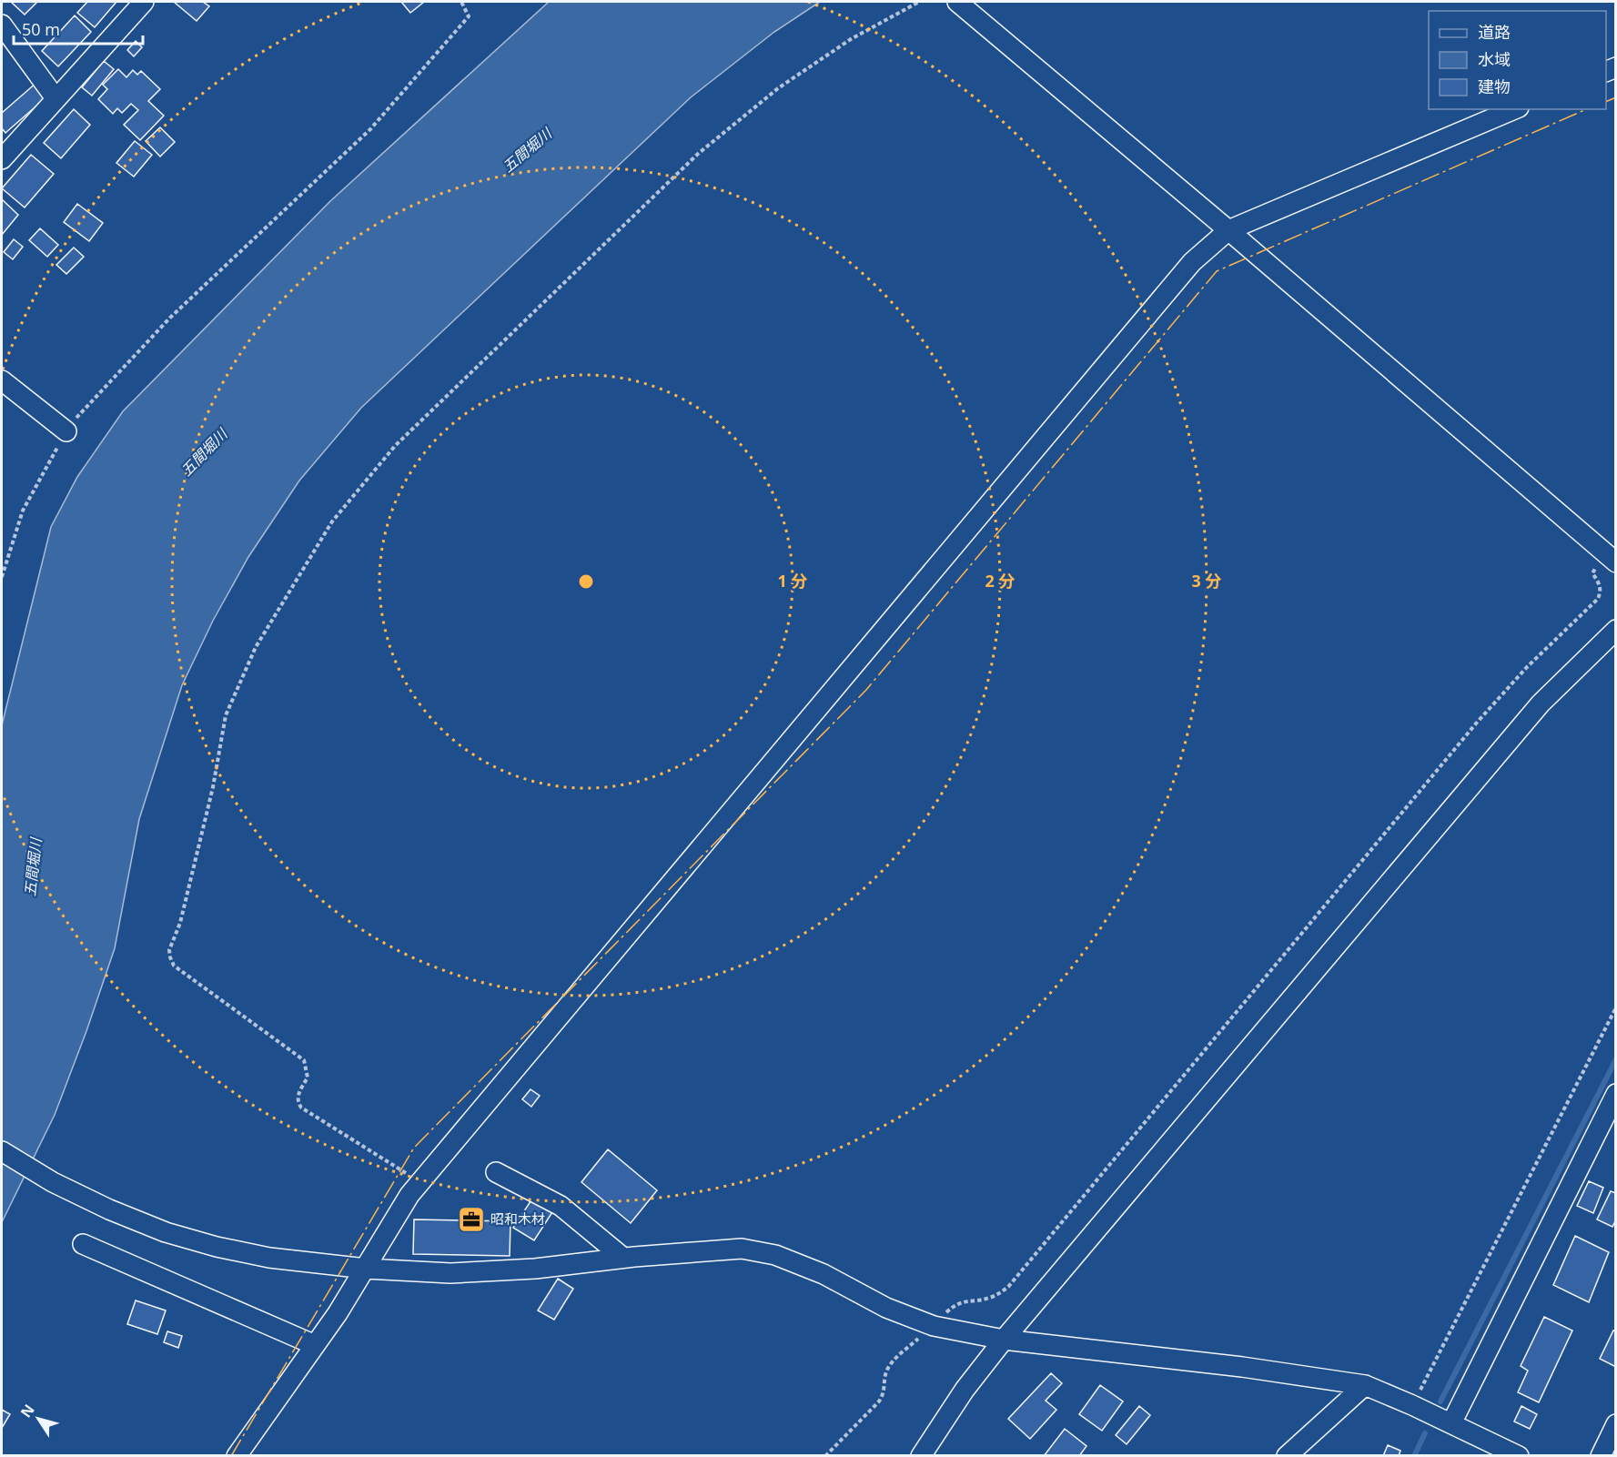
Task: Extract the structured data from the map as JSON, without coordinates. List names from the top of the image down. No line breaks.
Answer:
{"water":["五間堀川"],"places":{"office":["昭和木材"]},"legend":["道路","水域","建物"],"scale_bar":"50 m","north":"top left","rings":["1 分","2 分","3 分"]}
